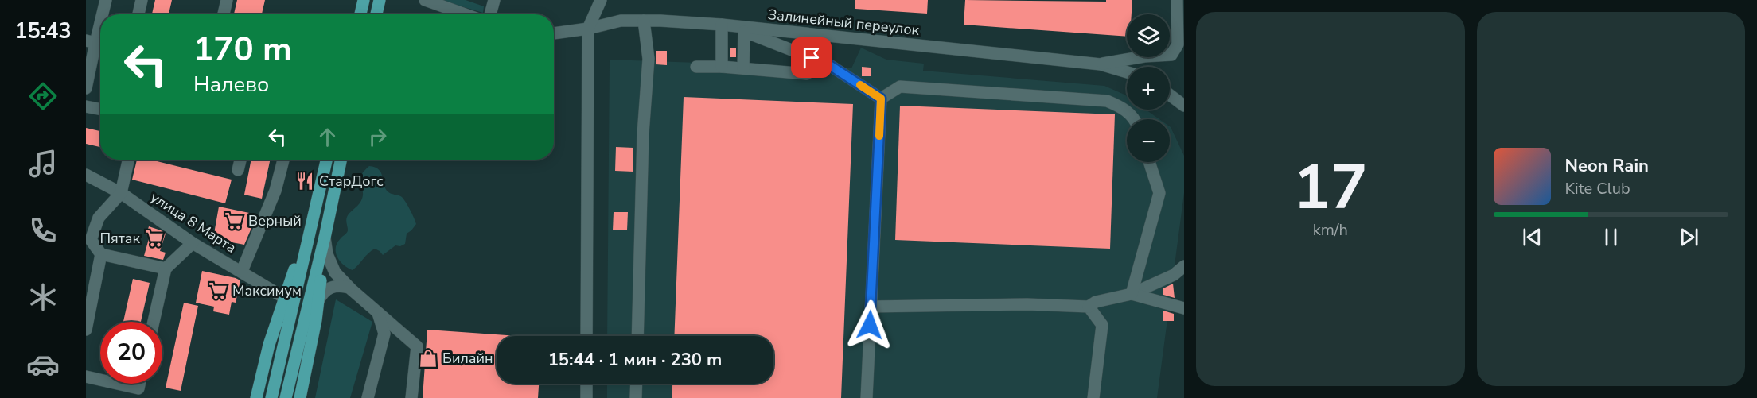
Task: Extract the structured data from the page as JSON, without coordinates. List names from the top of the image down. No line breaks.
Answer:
{"streets":{"street":["Залинейный переулок","улица 8 Марта"]},"places":{"restaurant":["СтарДогс"],"supermarket":["Верный","Пятак","Максимум"],"shop":["Билайн"]},"page":{"tabs":"15:43","tile":["17","km/h"],"map_buttons":["+","−"],"turn":["170 m","Налево"],"song":["Neon Rain","Kite Club"],"limit":"20","trip":"15:44 · 1 мин · 230 m"}}
